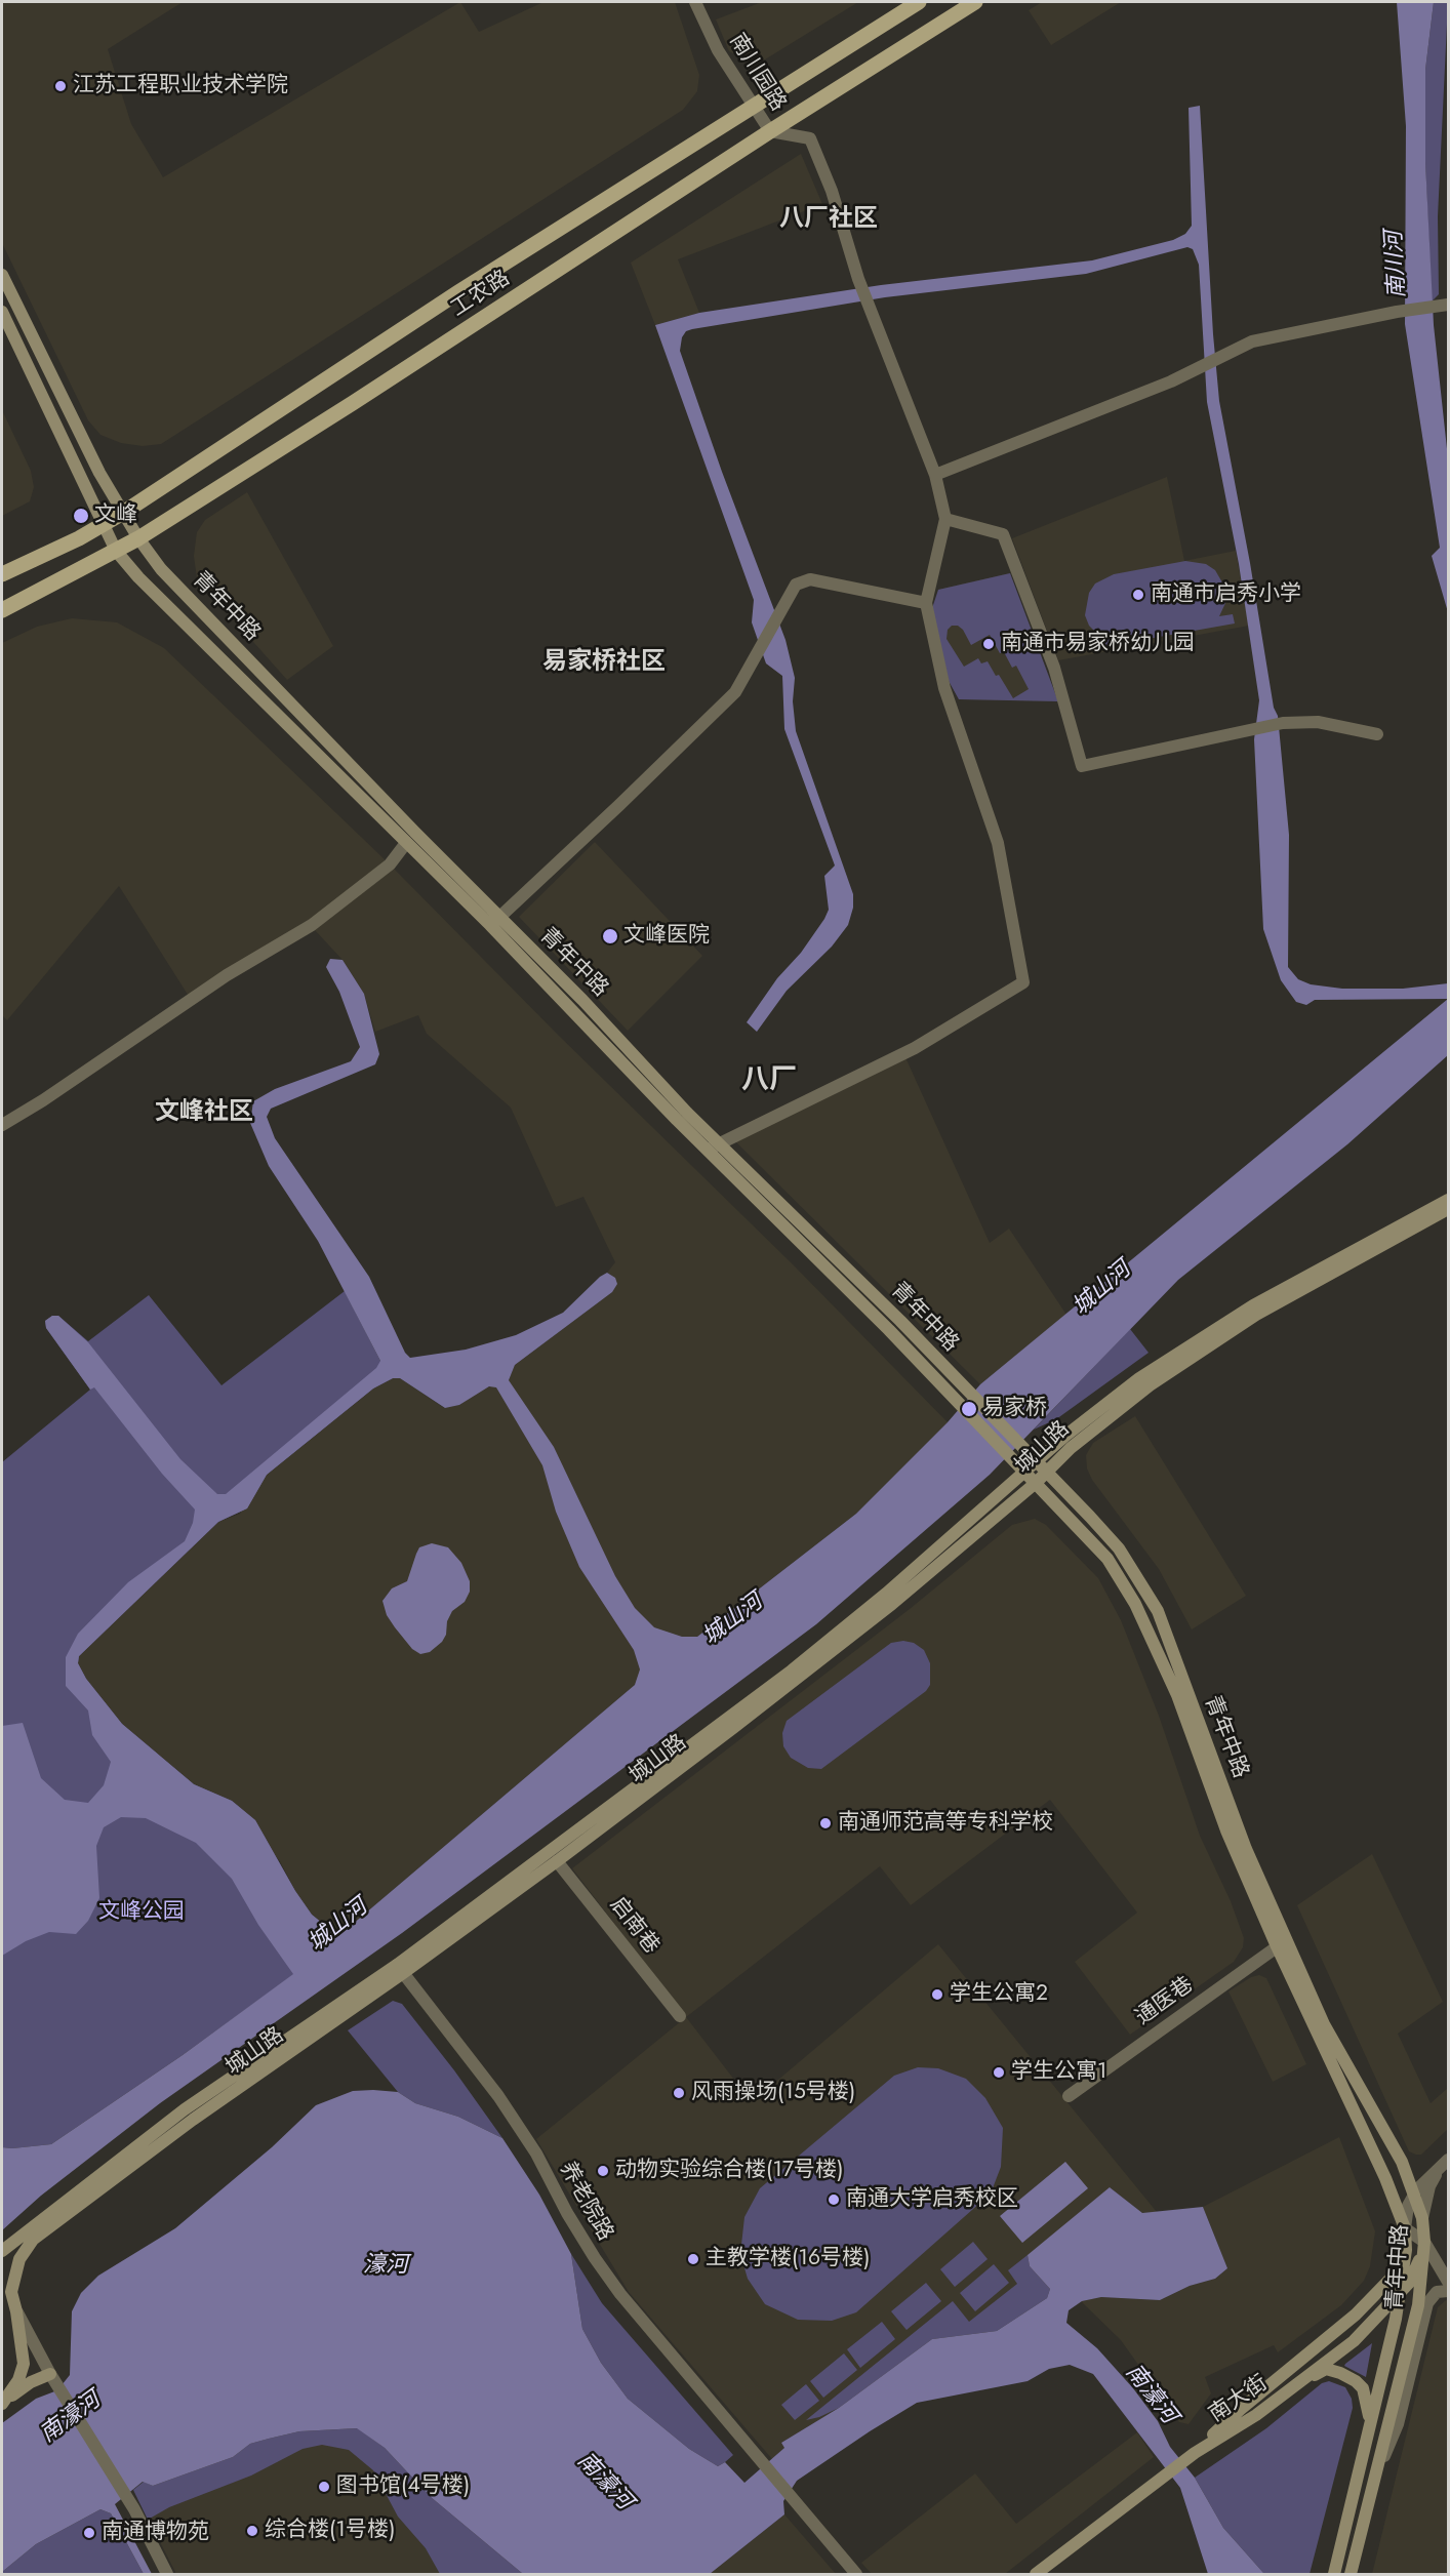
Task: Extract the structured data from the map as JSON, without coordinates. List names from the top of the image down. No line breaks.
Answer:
{"streets":{"main road":["工农路","青年中路","城山路","南大街"],"street":["南川园路","启南巷","通医巷","养老院路"]},"crossings":[["南川园路","工农路"],["工农路","青年中路"],["青年中路","城山路"],["青年中路","通医巷"],["青年中路","南大街"],["城山路","启南巷"],["城山路","养老院路"]],"districts":["八厂社区","易家桥社区","八厂","文峰社区"],"water":["南川河","城山河","濠河","南濠河"],"parks":["文峰公园"],"places":["江苏工程职业技术学院","文峰","南通市启秀小学","南通市易家桥幼儿园","文峰医院","易家桥","南通师范高等专科学校","学生公寓2","学生公寓1","风雨操场(15号楼)","动物实验综合楼(17号楼)","南通大学启秀校区","主教学楼(16号楼)","图书馆(4号楼)","综合楼(1号楼)","南通博物苑"]}
